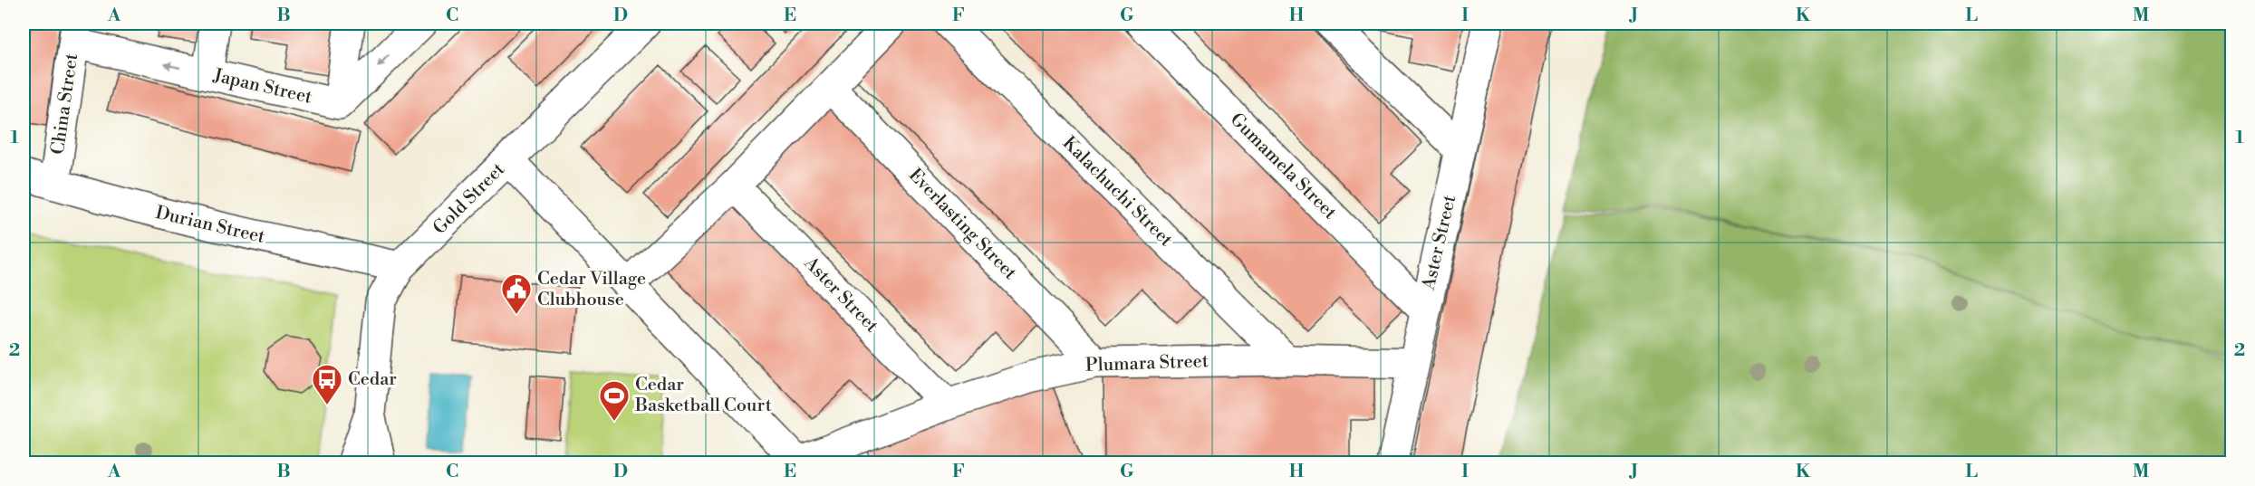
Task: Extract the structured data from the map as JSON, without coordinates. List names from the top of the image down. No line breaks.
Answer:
{"streets":{"street":["Japan Street","China Street","Gumamela Street","Kalachuchi Street","Gold Street","Everlasting Street","Durian Street","Aster Street","Plumara Street"]},"crossings":[["Japan Street","China Street"],["China Street","Durian Street"],["Gumamela Street","Aster Street"],["Kalachuchi Street","Plumara Street"],["Gold Street","Durian Street"],["Everlasting Street","Plumara Street"],["Aster Street","Plumara Street"]],"one_way":["Japan Street"],"places":{"public building":["Cedar Village Clubhouse"],"bus stop":["Cedar"],"sports":["Cedar Basketball Court"]},"grid":{"columns":["A","B","C","D","E","F","G","H","I","J","K","L","M"],"rows":["1","2"]}}
